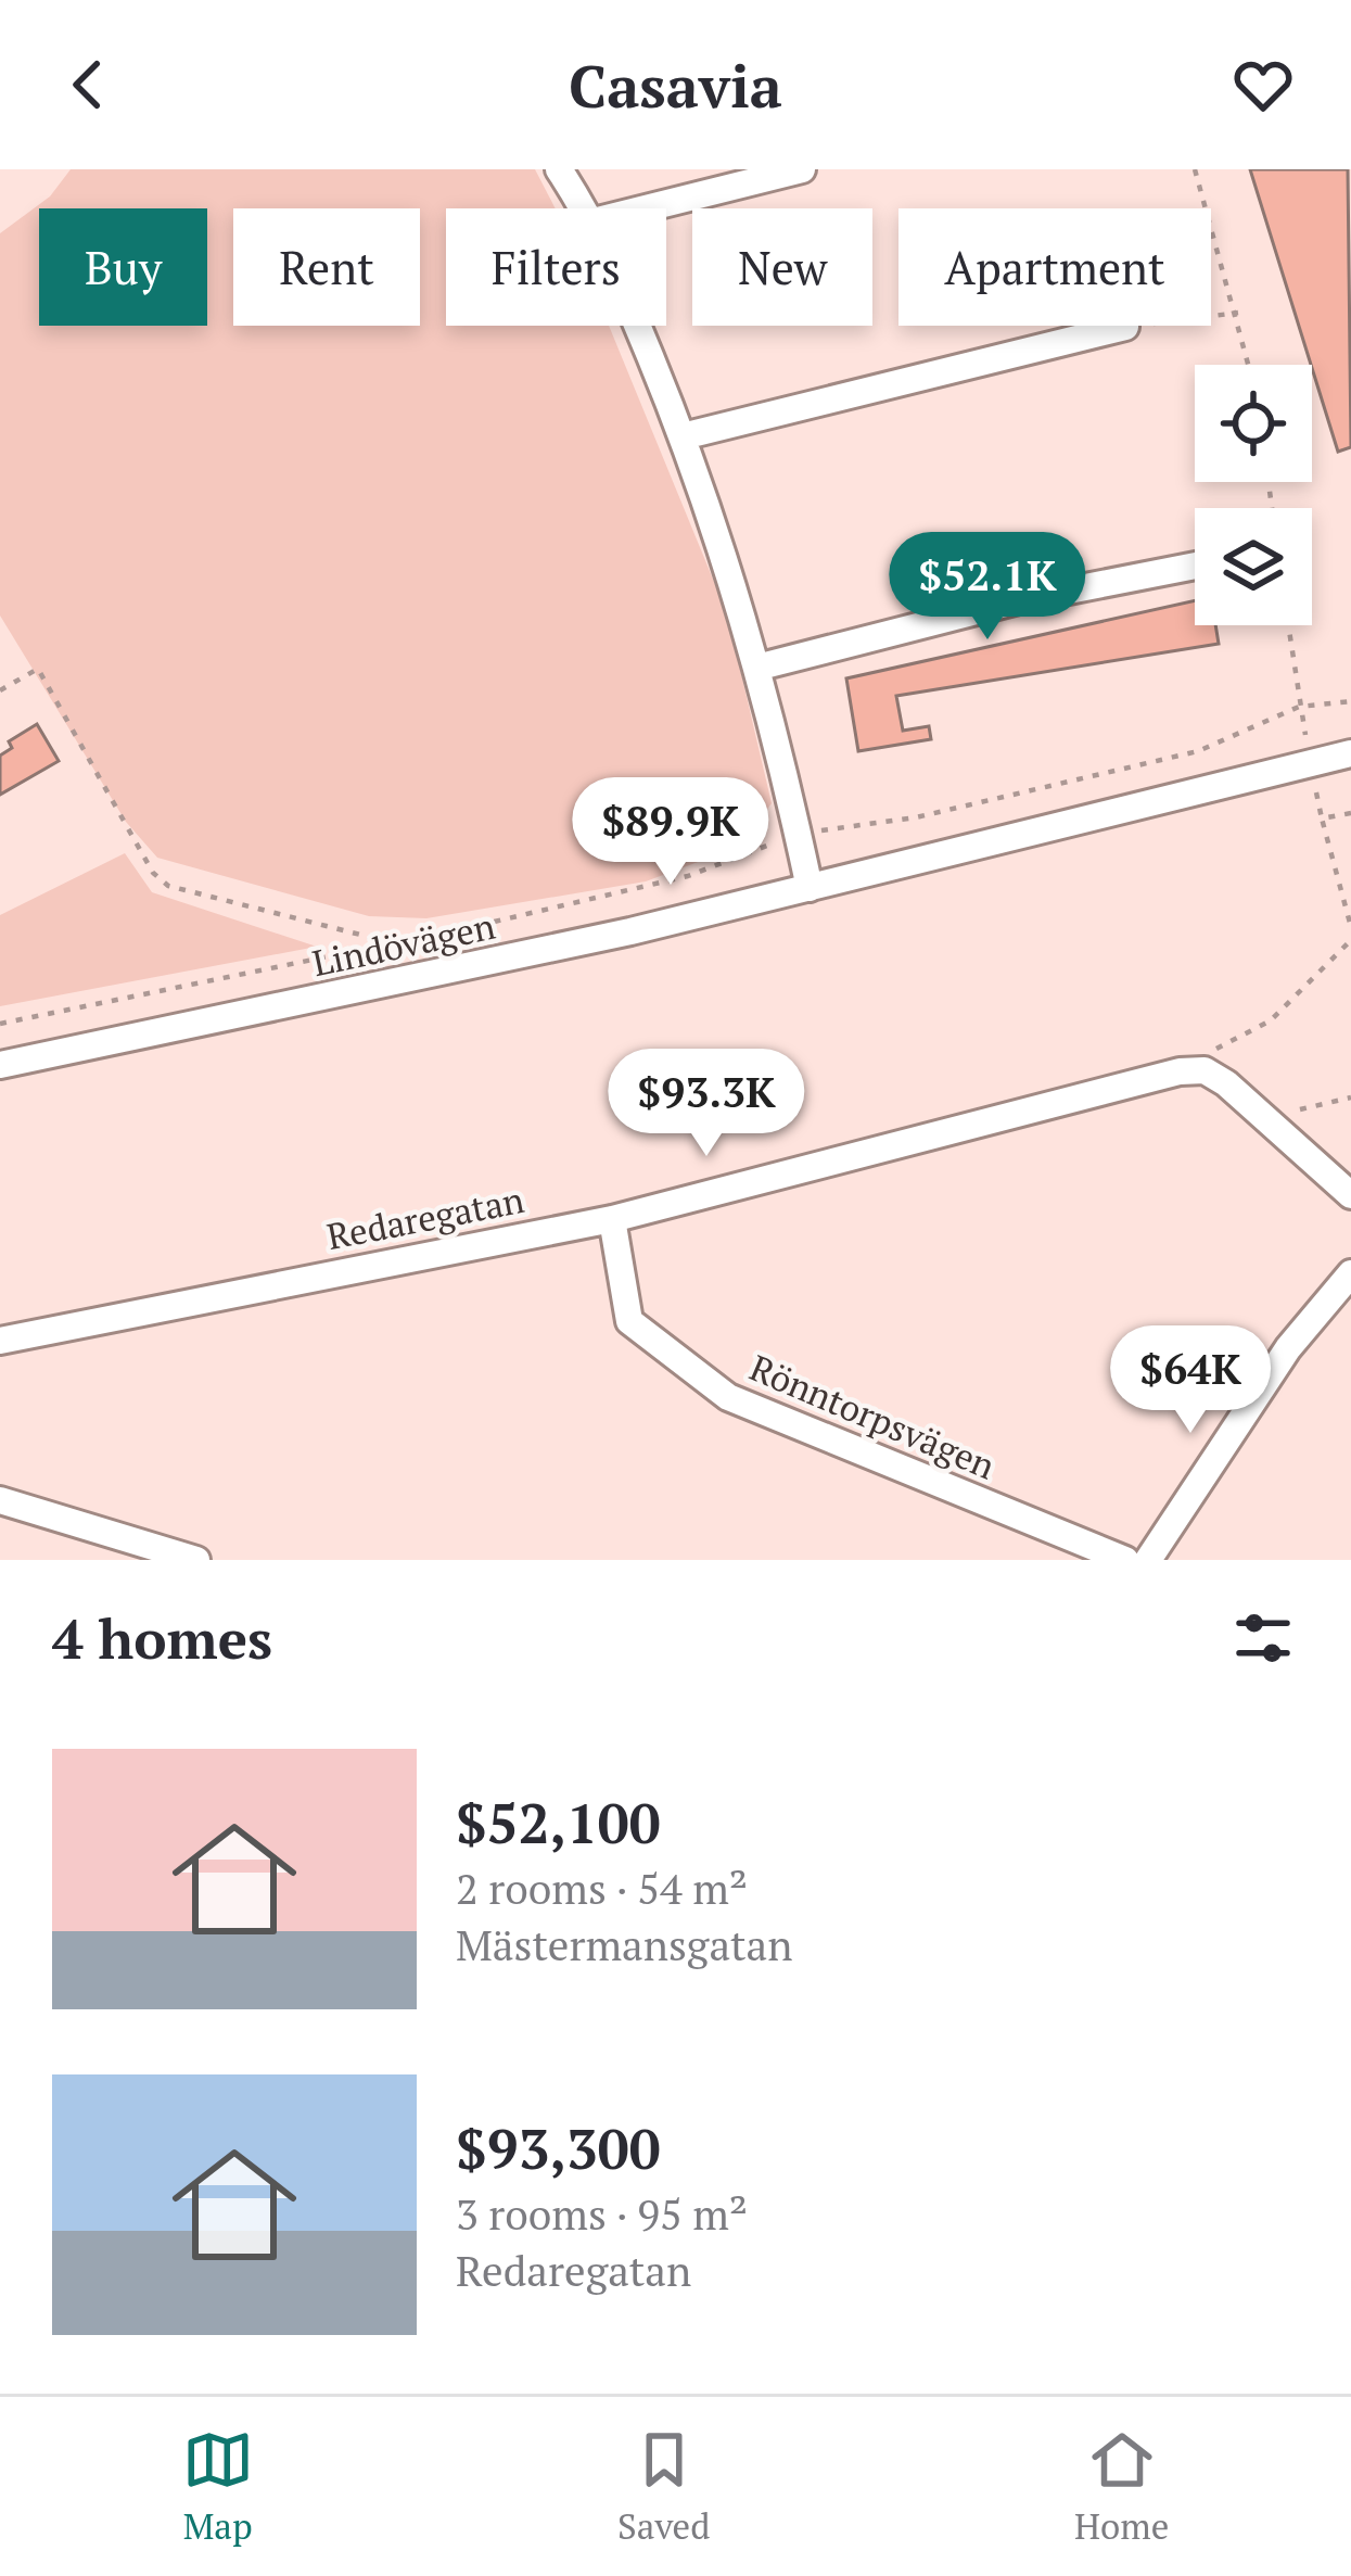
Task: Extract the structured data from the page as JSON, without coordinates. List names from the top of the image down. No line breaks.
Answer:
{"streets":{"street":["Lindövägen","Redaregatan","Rönntorpsvägen"]},"crossings":[["Redaregatan","Rönntorpsvägen"]],"page":{"header":"Casavia","chip":["Buy","Rent","Filters","New","Apartment"],"price":["$52.1K","$89.9K","$93.3K","$64K"],"heading":"4 homes","list":[{"name":"$52,100","note":"2 rooms · 54 m² · Mästermansgatan"},{"name":"$93,300","note":"3 rooms · 95 m² · Redaregatan"}],"tabs":["Map","Saved","Home"]}}
